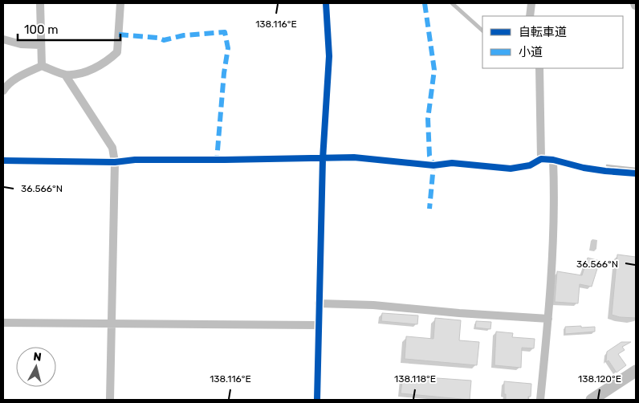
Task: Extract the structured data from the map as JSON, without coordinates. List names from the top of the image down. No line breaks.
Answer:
{"legend":["自転車道","小道"],"scale_bar":"100 m","north":"top","coordinates":["138.116°E","36.566°N","138.118°E","138.120°E"]}
